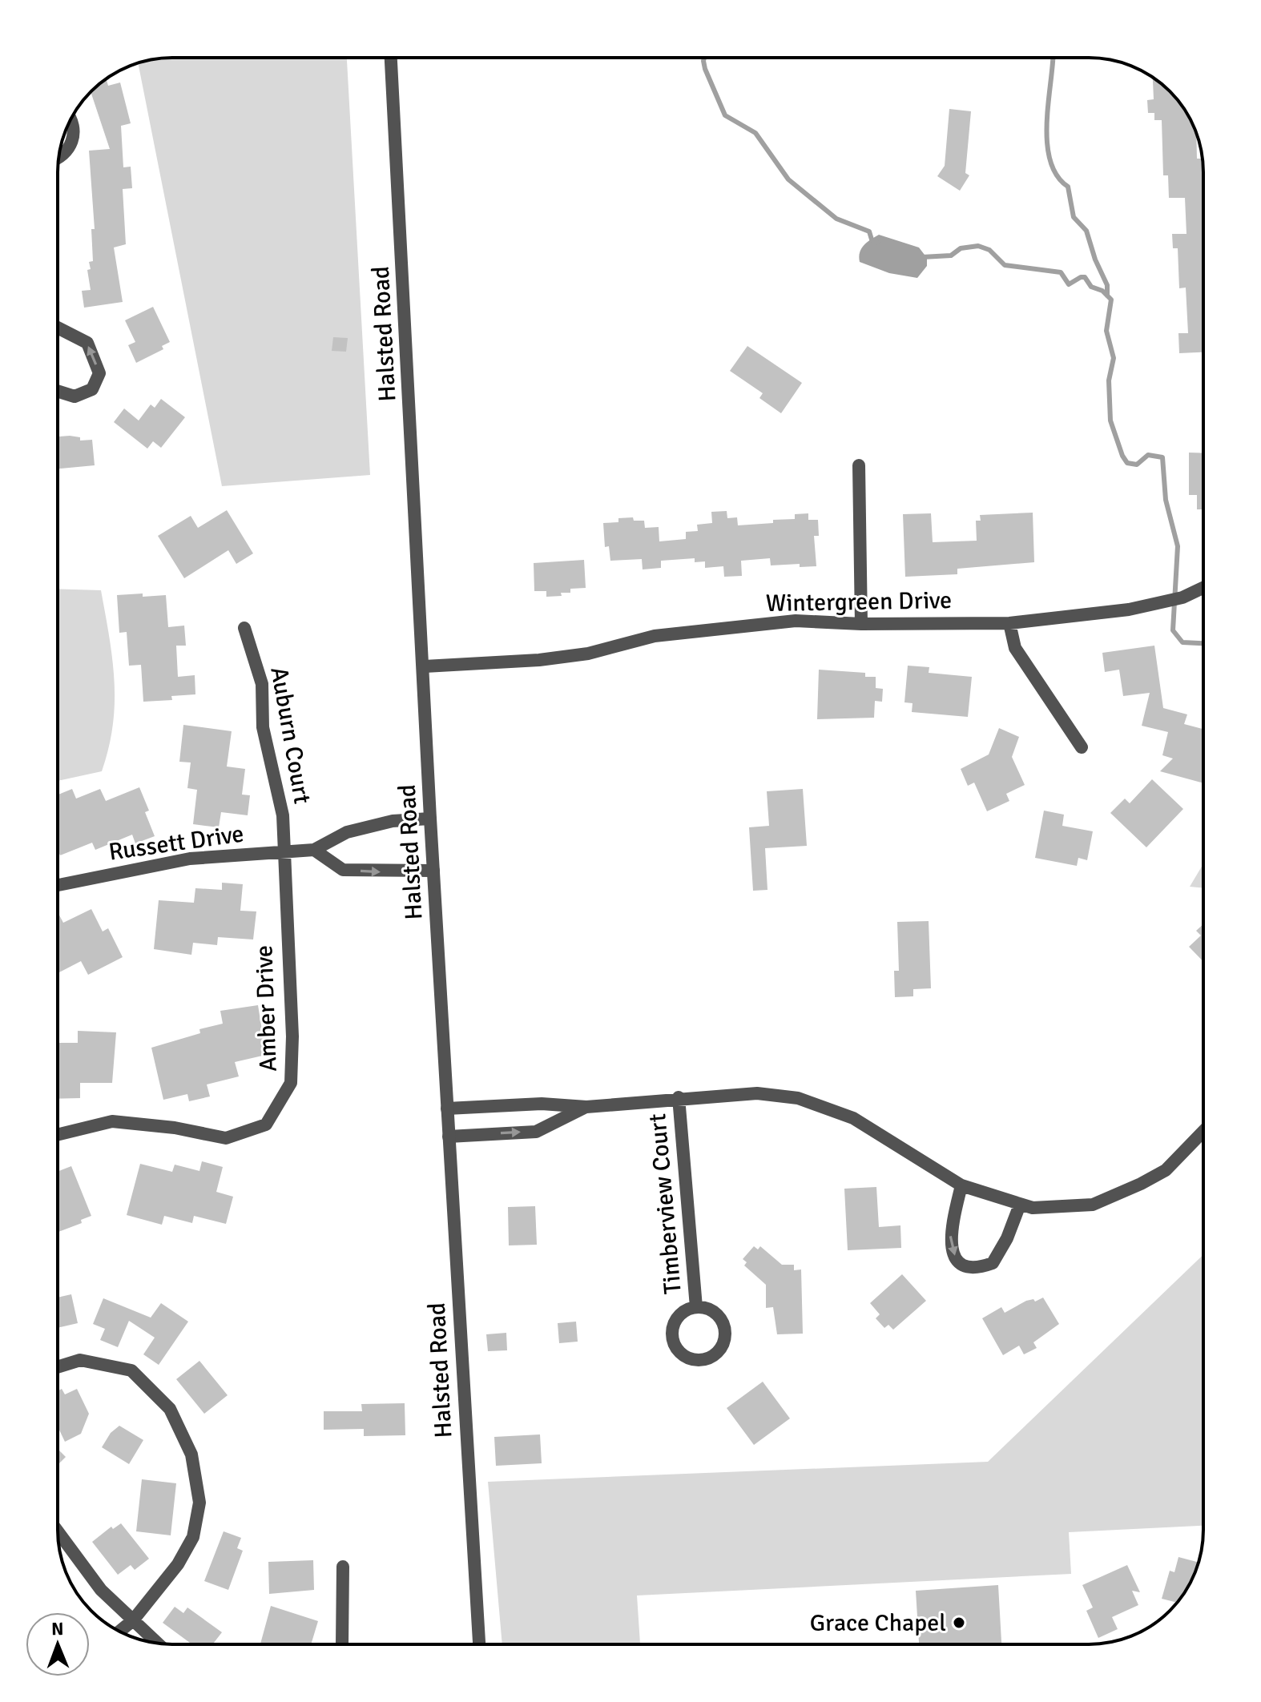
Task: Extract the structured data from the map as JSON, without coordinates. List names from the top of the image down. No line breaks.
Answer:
{"streets":{"street":["Halsted Road","Wintergreen Drive","Auburn Court","Russett Drive","Amber Drive","Timberview Court"]},"crossings":[["Halsted Road","Wintergreen Drive"],["Halsted Road","Russett Drive"],["Auburn Court","Russett Drive"],["Auburn Court","Amber Drive"],["Russett Drive","Amber Drive"]],"places":["Grace Chapel"],"north":"top"}
